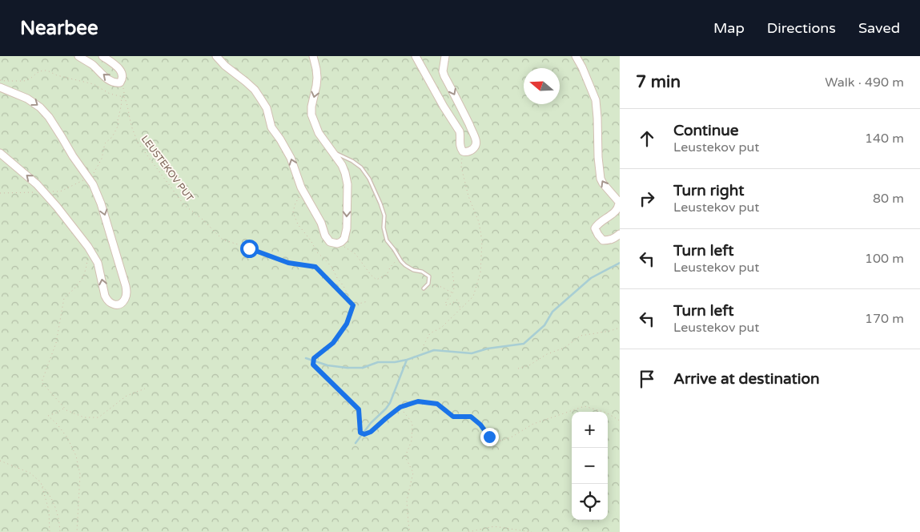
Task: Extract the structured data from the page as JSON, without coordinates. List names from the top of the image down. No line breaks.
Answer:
{"streets":{"path":["LEUSTEKOV PUT"]},"north":"left","page":{"header":"Nearbee","nav":["Map","Directions","Saved"],"heading":["7 min","Walk · 490 m"],"list":[["Continue","Leustekov put","140 m"],["Turn right","Leustekov put","80 m"],["Turn left","Leustekov put","100 m"],["Turn left","Leustekov put","170 m"],"Arrive at destination"],"map_buttons":["+","−"]}}
